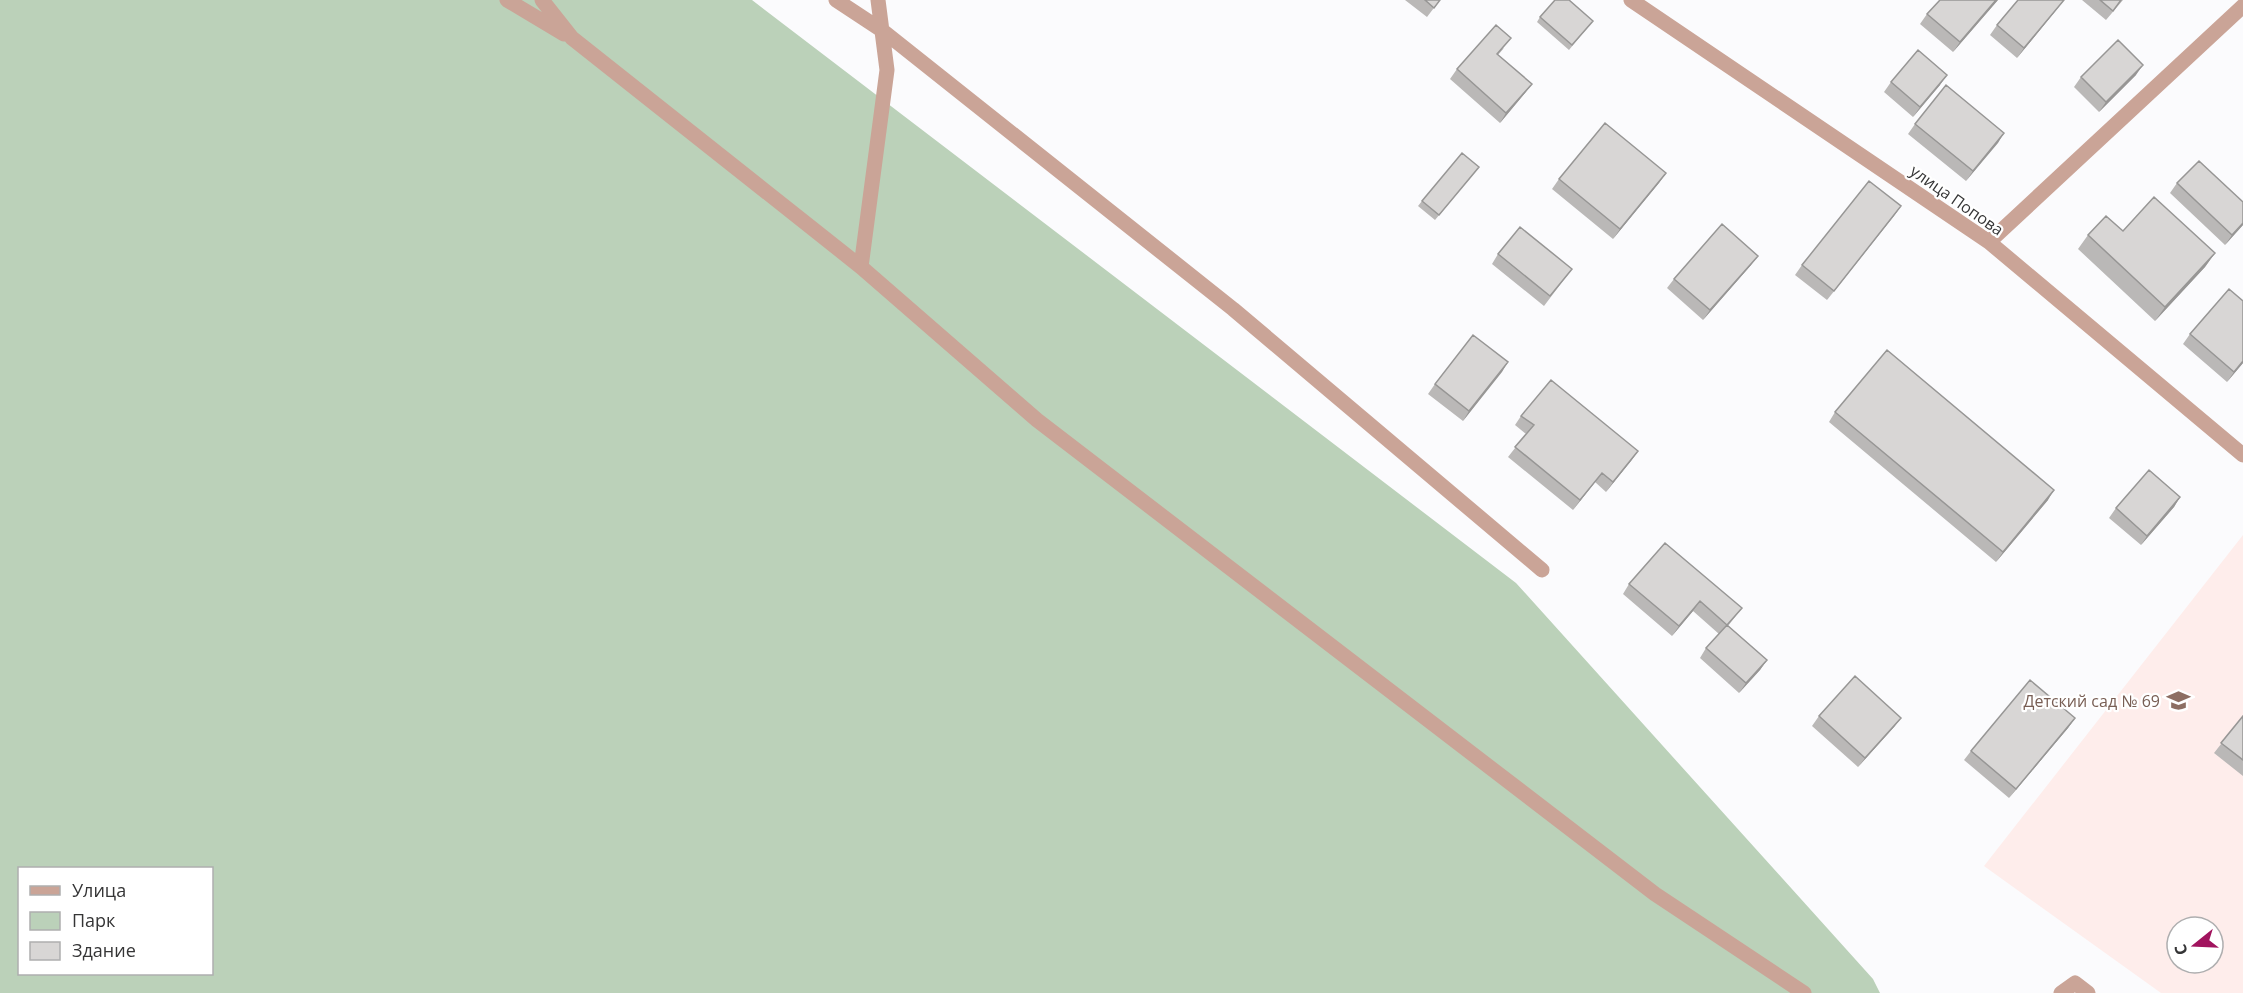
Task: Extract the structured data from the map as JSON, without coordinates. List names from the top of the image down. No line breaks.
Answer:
{"streets":{"street":["улица Попова"]},"places":{"school or university":["Детский сад № 69"]},"legend":["Улица","Парк","Здание"],"north":"left"}
